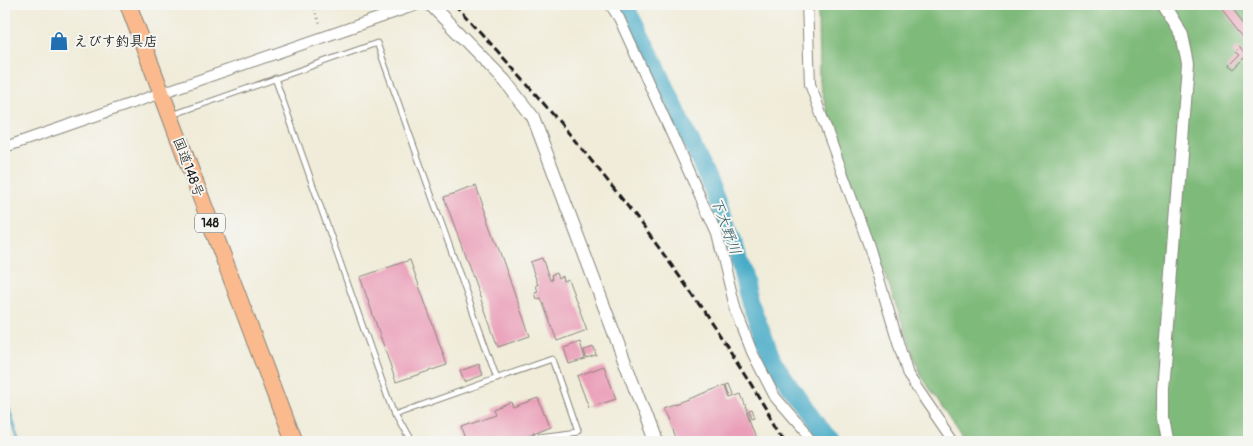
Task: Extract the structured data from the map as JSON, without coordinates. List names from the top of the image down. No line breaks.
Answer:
{"streets":{"highway":["国道148号","148"]},"water":["下大野川"],"places":{"shop":["えびす釣具店"]}}
